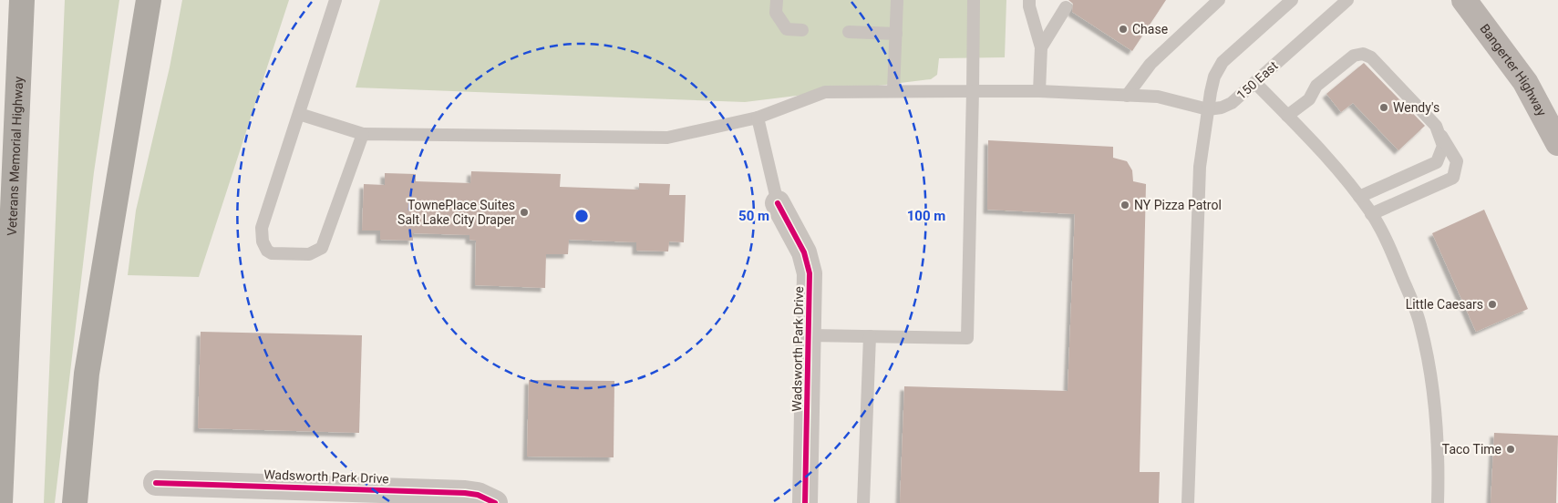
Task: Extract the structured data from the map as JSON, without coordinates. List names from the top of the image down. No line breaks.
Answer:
{"streets":{"highway":["Veterans Memorial Highway"],"main road":["Bangerter Highway"],"street":["Wadsworth Park Drive"],"lane":["150 East"]},"places":["Chase","Wendy's","NY Pizza Patrol","TownePlace Suites Salt Lake City Draper","Little Caesars","Taco Time"],"rings":["50 m","100 m"]}
